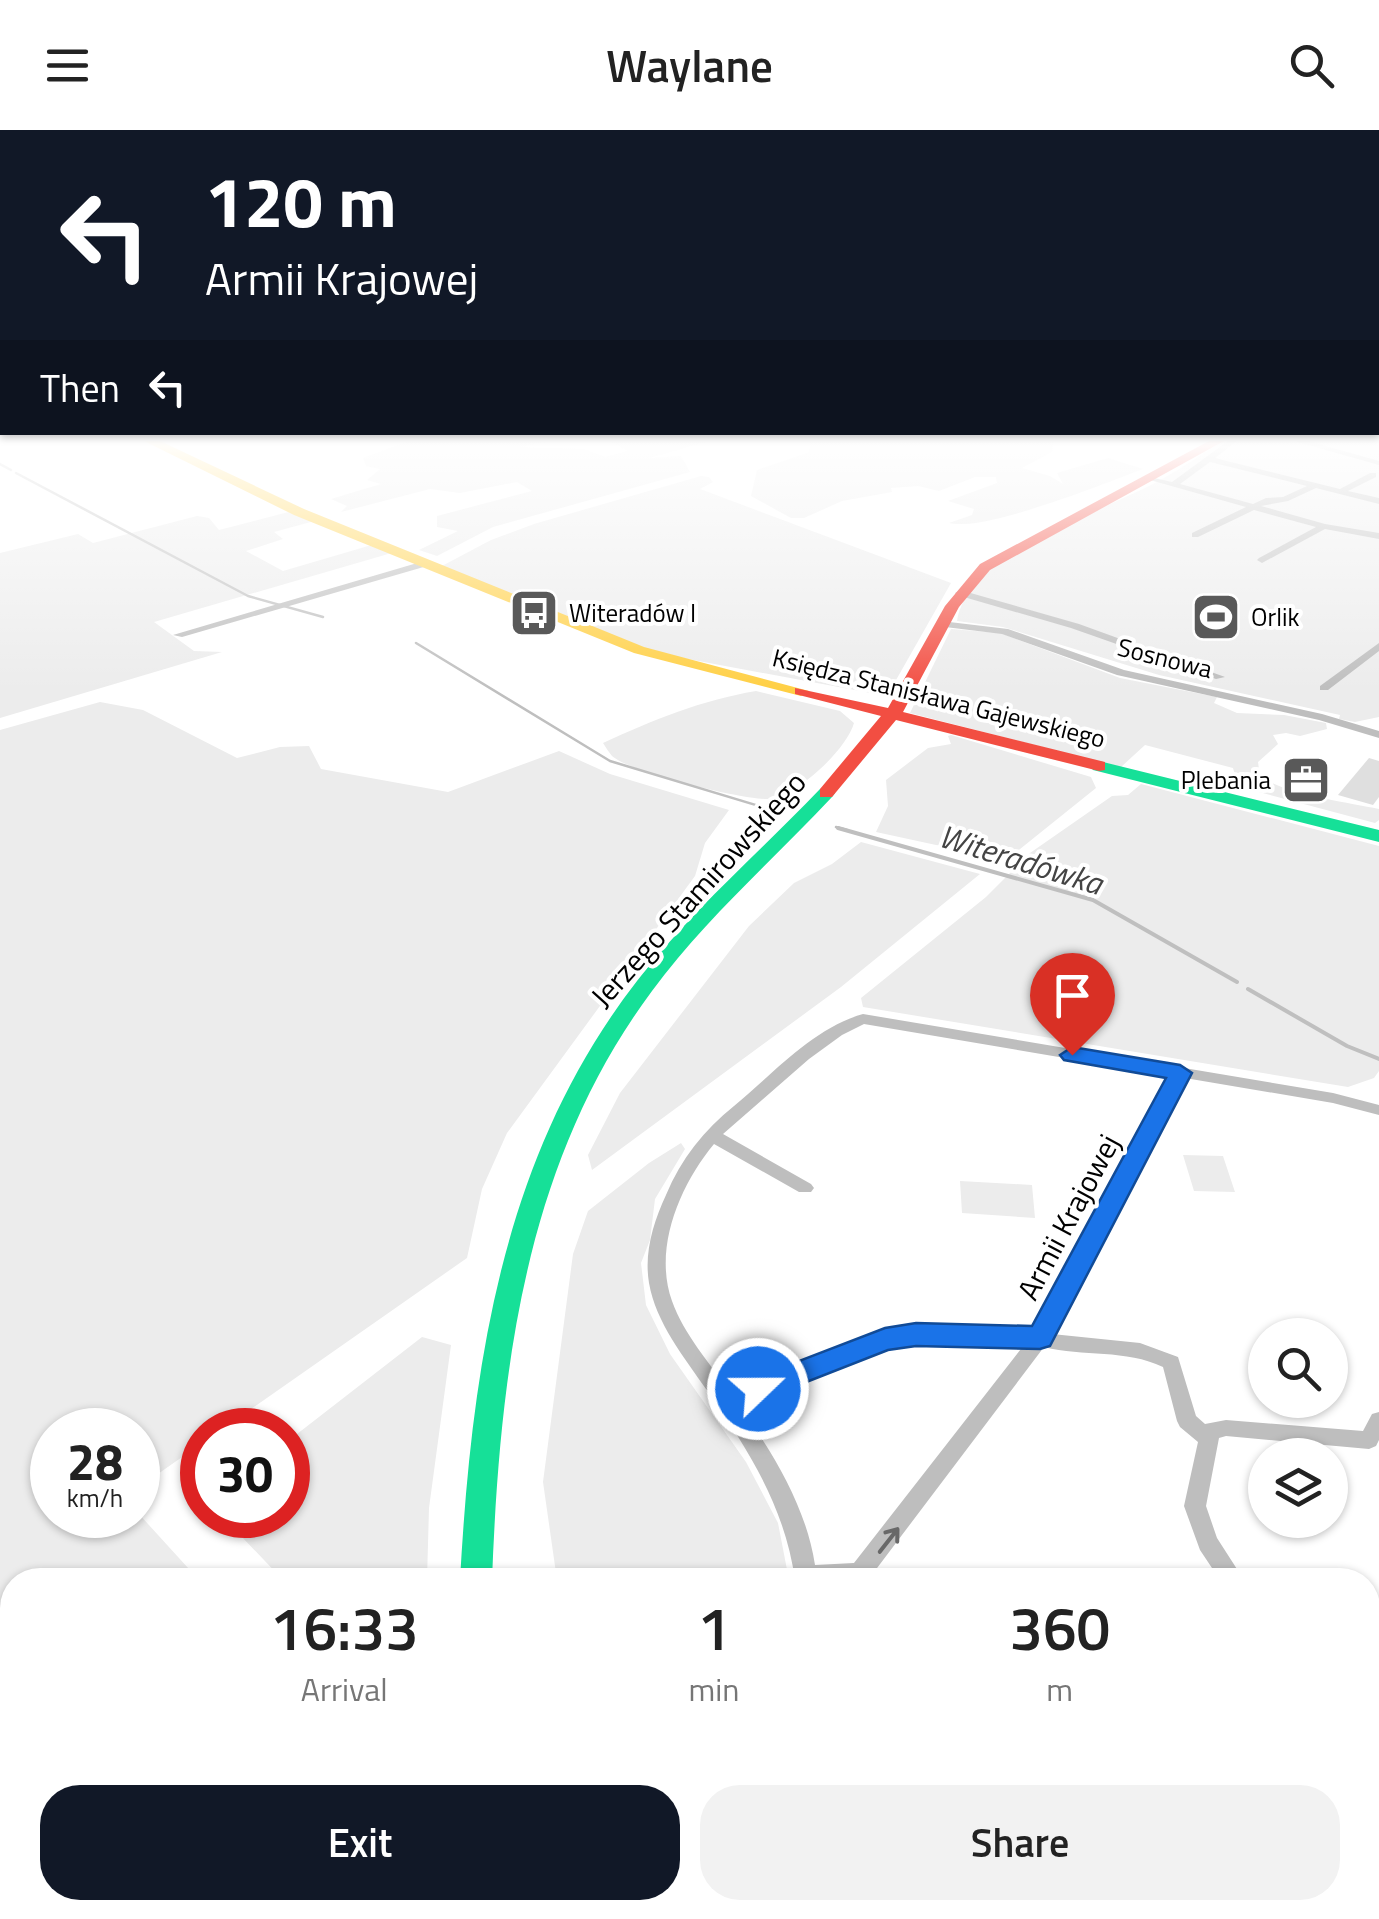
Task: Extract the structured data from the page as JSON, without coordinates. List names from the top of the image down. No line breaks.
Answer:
{"streets":{"main road":["Księdza Stanisława Gajewskiego","Jerzego Stamirowskiego"],"street":["Sosnowa","Armii Krajowej"]},"crossings":[["Sosnowa","Jerzego Stamirowskiego"],["Księdza Stanisława Gajewskiego","Jerzego Stamirowskiego"]],"water":["Witeradówka"],"places":{"bus stop":["Witeradów I"],"sports":["Orlik"],"office":["Plebania"]},"page":{"header":"Waylane","turn":["120 m","Armii Krajowej"],"then":"Then","speed":"28 km/h","limit":"30","eta":["16:33","Arrival","1","min","360","m"],"buttons":["Exit","Share"]}}
